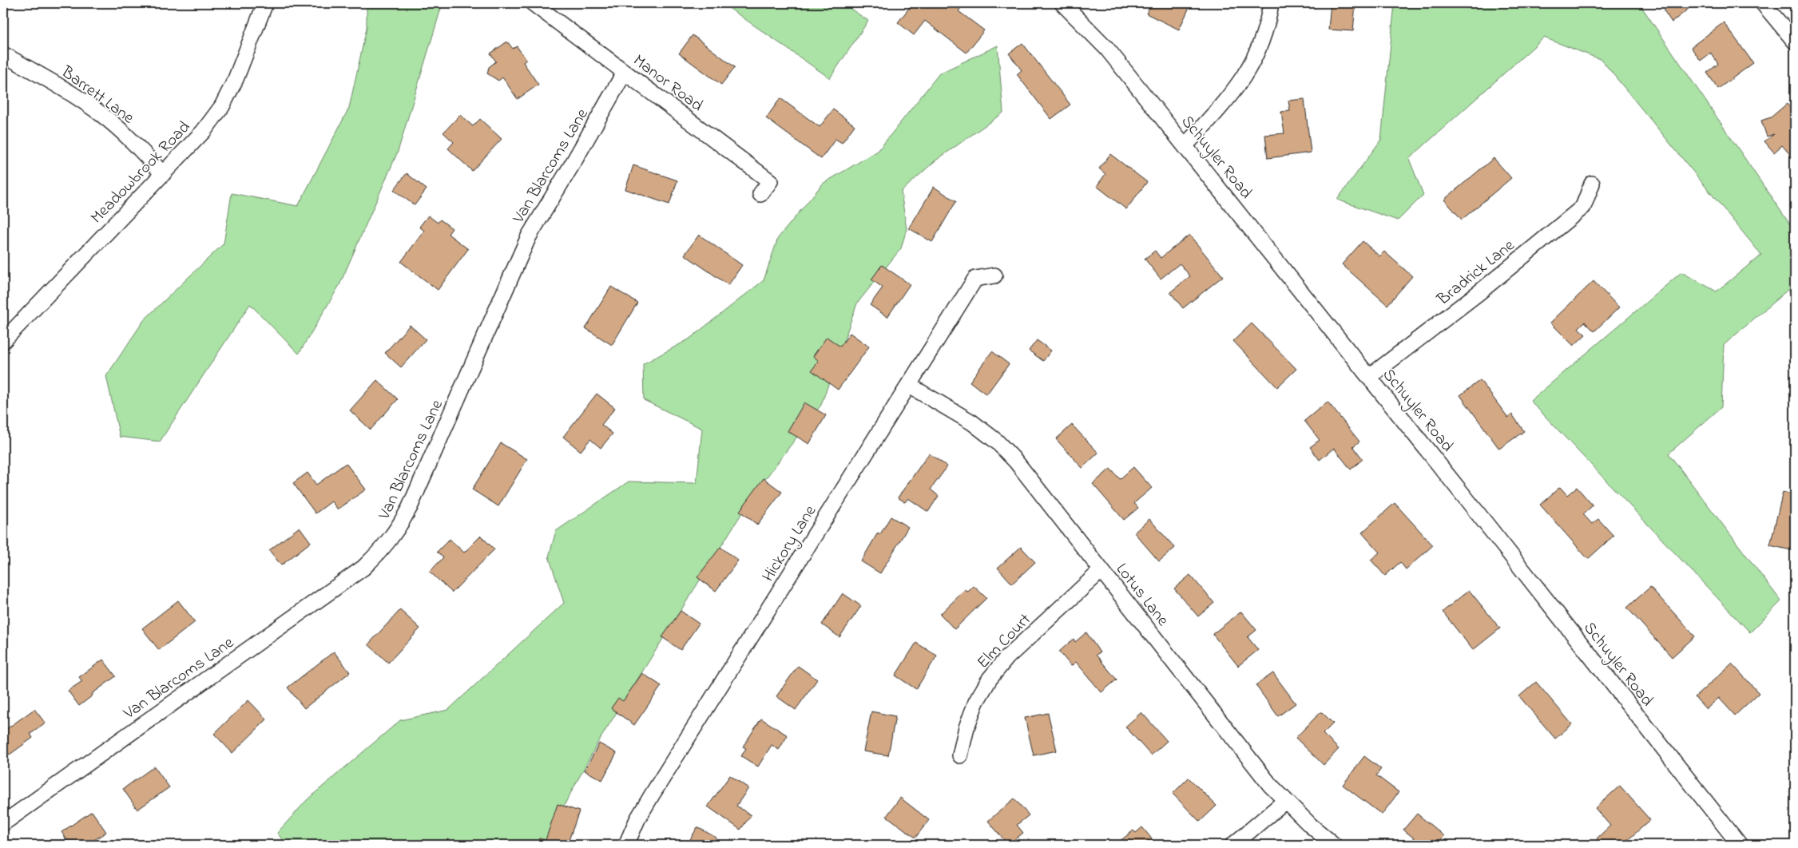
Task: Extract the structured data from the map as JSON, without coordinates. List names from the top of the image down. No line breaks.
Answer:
{"streets":{"street":["Manor Road","Barrett Lane","Schuyler Road","Van Blarcoms Lane","Meadowbrook Road","Bradrick Lane","Hickory Lane","Lotus Lane","Elm Court"]},"crossings":[["Manor Road","Van Blarcoms Lane"],["Barrett Lane","Meadowbrook Road"],["Schuyler Road","Bradrick Lane"],["Hickory Lane","Lotus Lane"],["Lotus Lane","Elm Court"]]}
